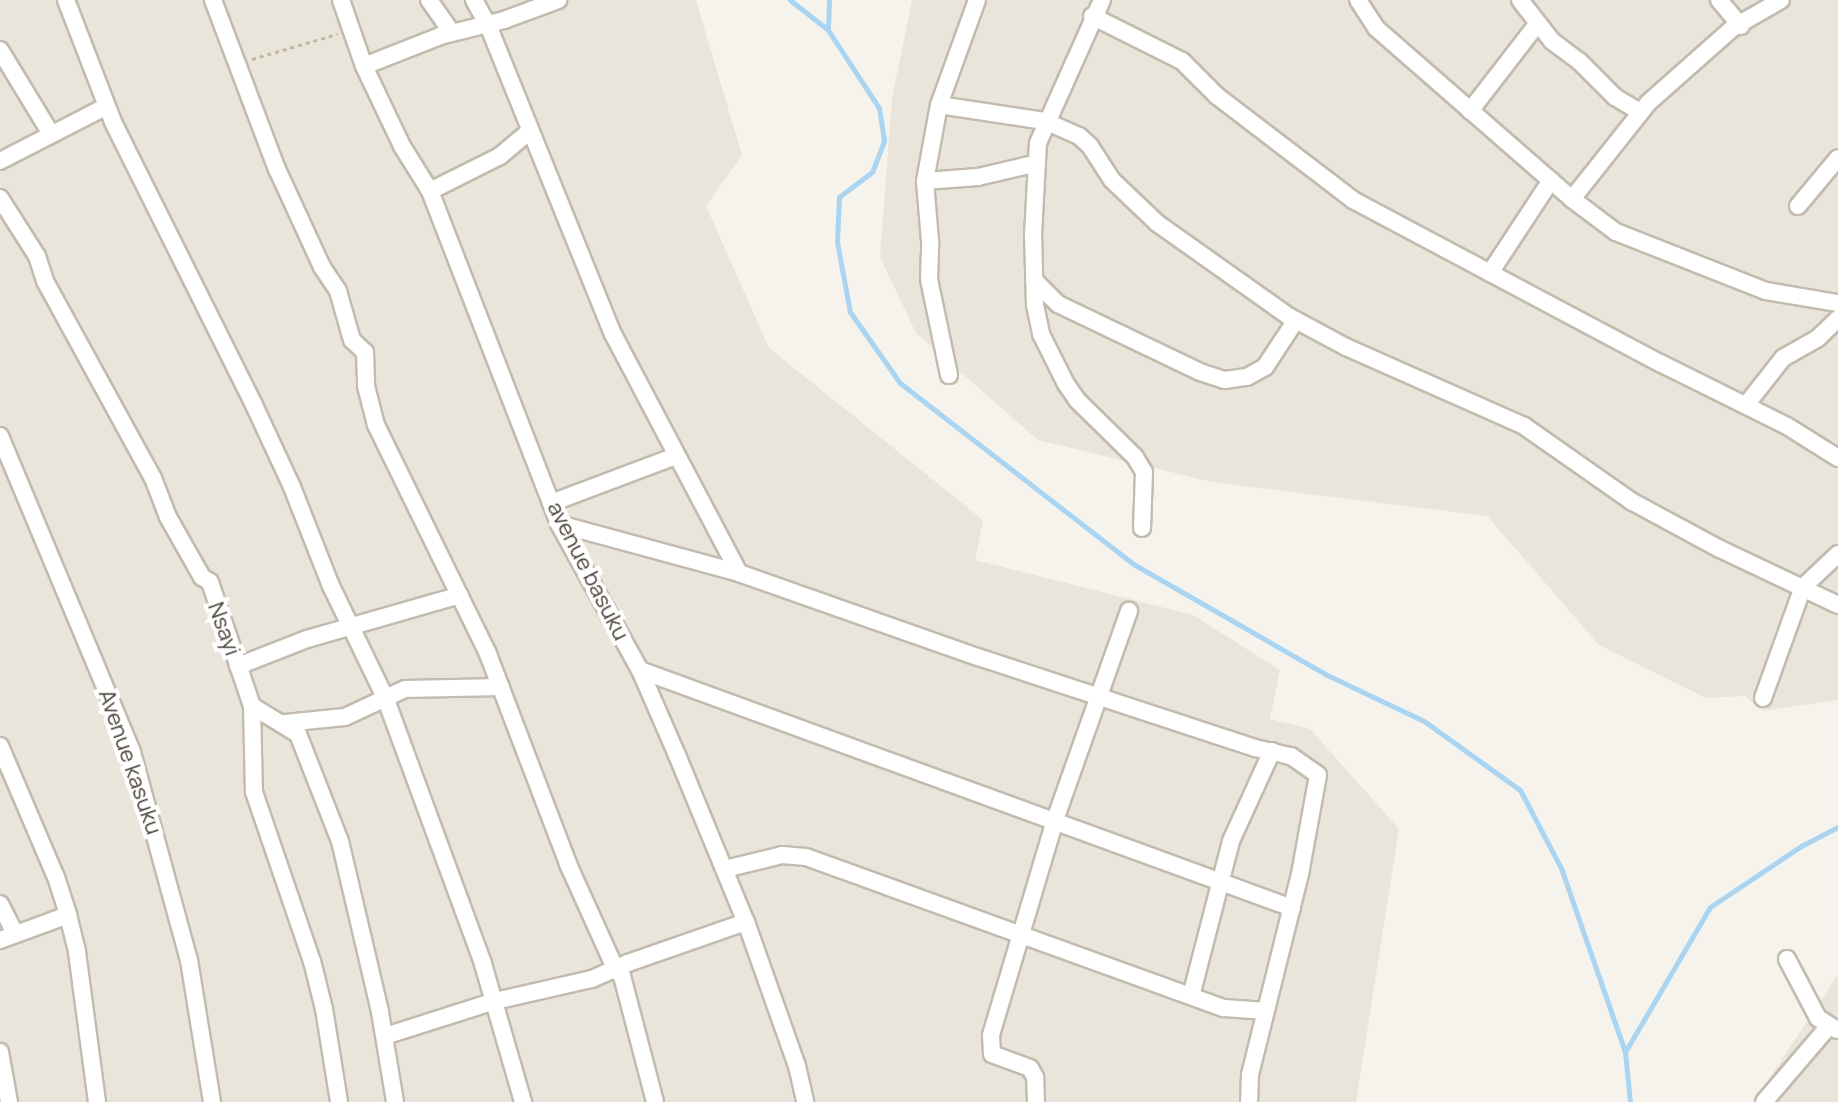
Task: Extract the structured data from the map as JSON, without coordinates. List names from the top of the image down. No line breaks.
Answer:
{"streets":{"street":["avenue basuku","Nsayi","Avenue kasuku"]}}
